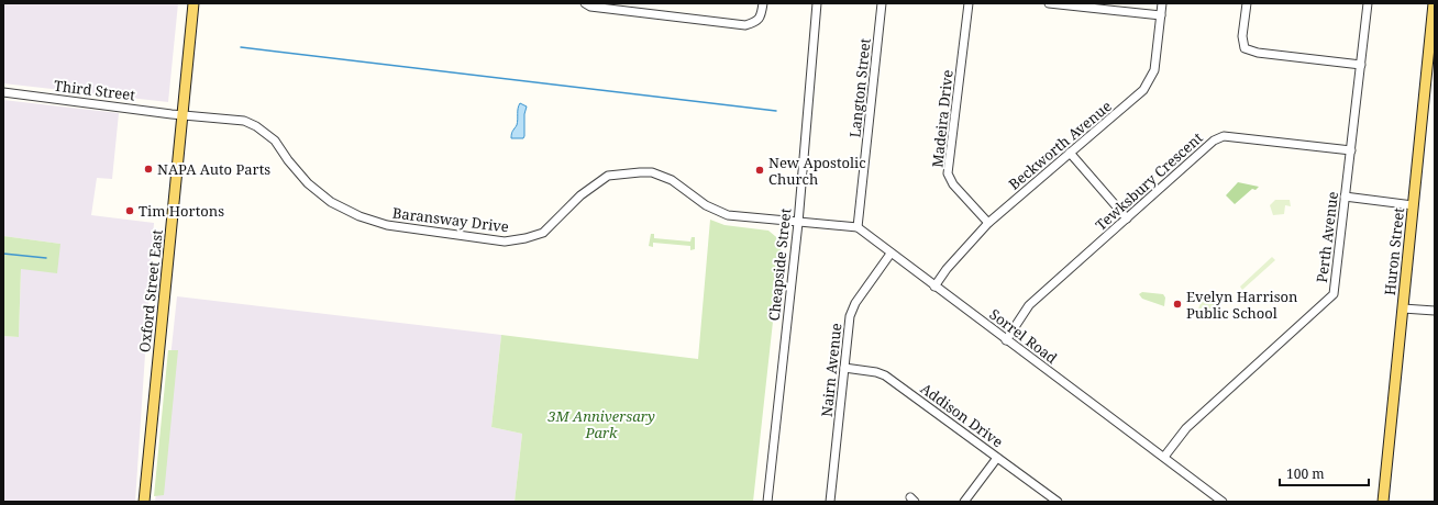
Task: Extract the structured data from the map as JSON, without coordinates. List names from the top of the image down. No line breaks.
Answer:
{"streets":{"main road":["Huron Street","Oxford Street East"],"street":["Langton Street","Third Street","Madeira Drive","Beckworth Avenue","Tewksbury Crescent","Baransway Drive","Perth Avenue","Cheapside Street","Sorrel Road","Nairn Avenue","Addison Drive"]},"crossings":[["Langton Street","Sorrel Road"],["Third Street","Baransway Drive"],["Third Street","Oxford Street East"],["Madeira Drive","Beckworth Avenue"],["Beckworth Avenue","Sorrel Road"],["Tewksbury Crescent","Perth Avenue"],["Tewksbury Crescent","Sorrel Road"],["Baransway Drive","Cheapside Street"],["Baransway Drive","Oxford Street East"],["Perth Avenue","Sorrel Road"],["Sorrel Road","Nairn Avenue"],["Nairn Avenue","Addison Drive"]],"parks":["3M Anniversary Park"],"places":["NAPA Auto Parts","New Apostolic Church","Tim Hortons","Evelyn Harrison Public School"],"scale_bar":"100 m"}
